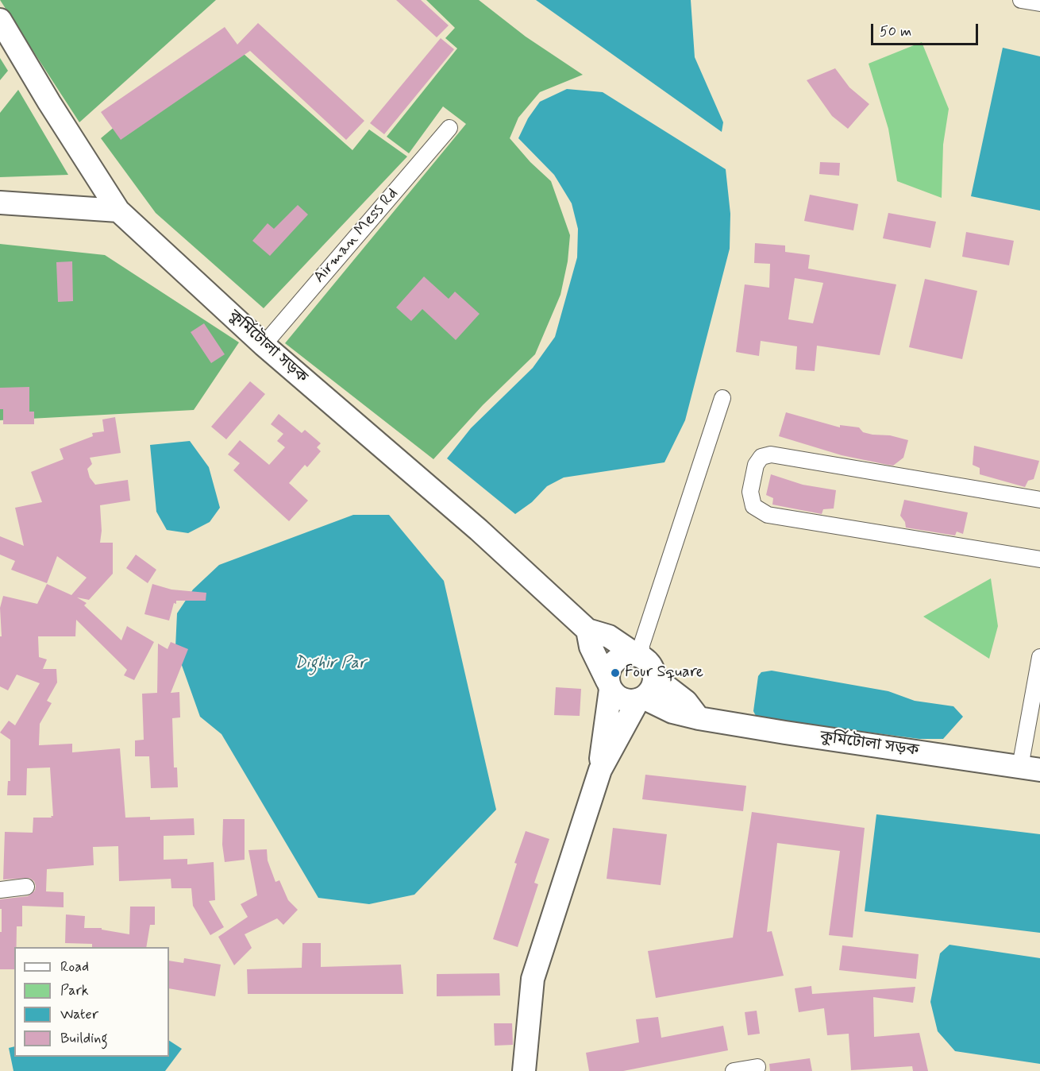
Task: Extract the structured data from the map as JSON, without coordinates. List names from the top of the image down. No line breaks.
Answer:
{"streets":{"street":["Airman Mess Rd","কুর্মিটোলা সড়ক"]},"crossings":[["Airman Mess Rd","কুর্মিটোলা সড়ক"]],"water":["Dighir Par"],"places":["Four Square"],"legend":["Road","Park","Water","Building"],"scale_bar":"50 m"}
